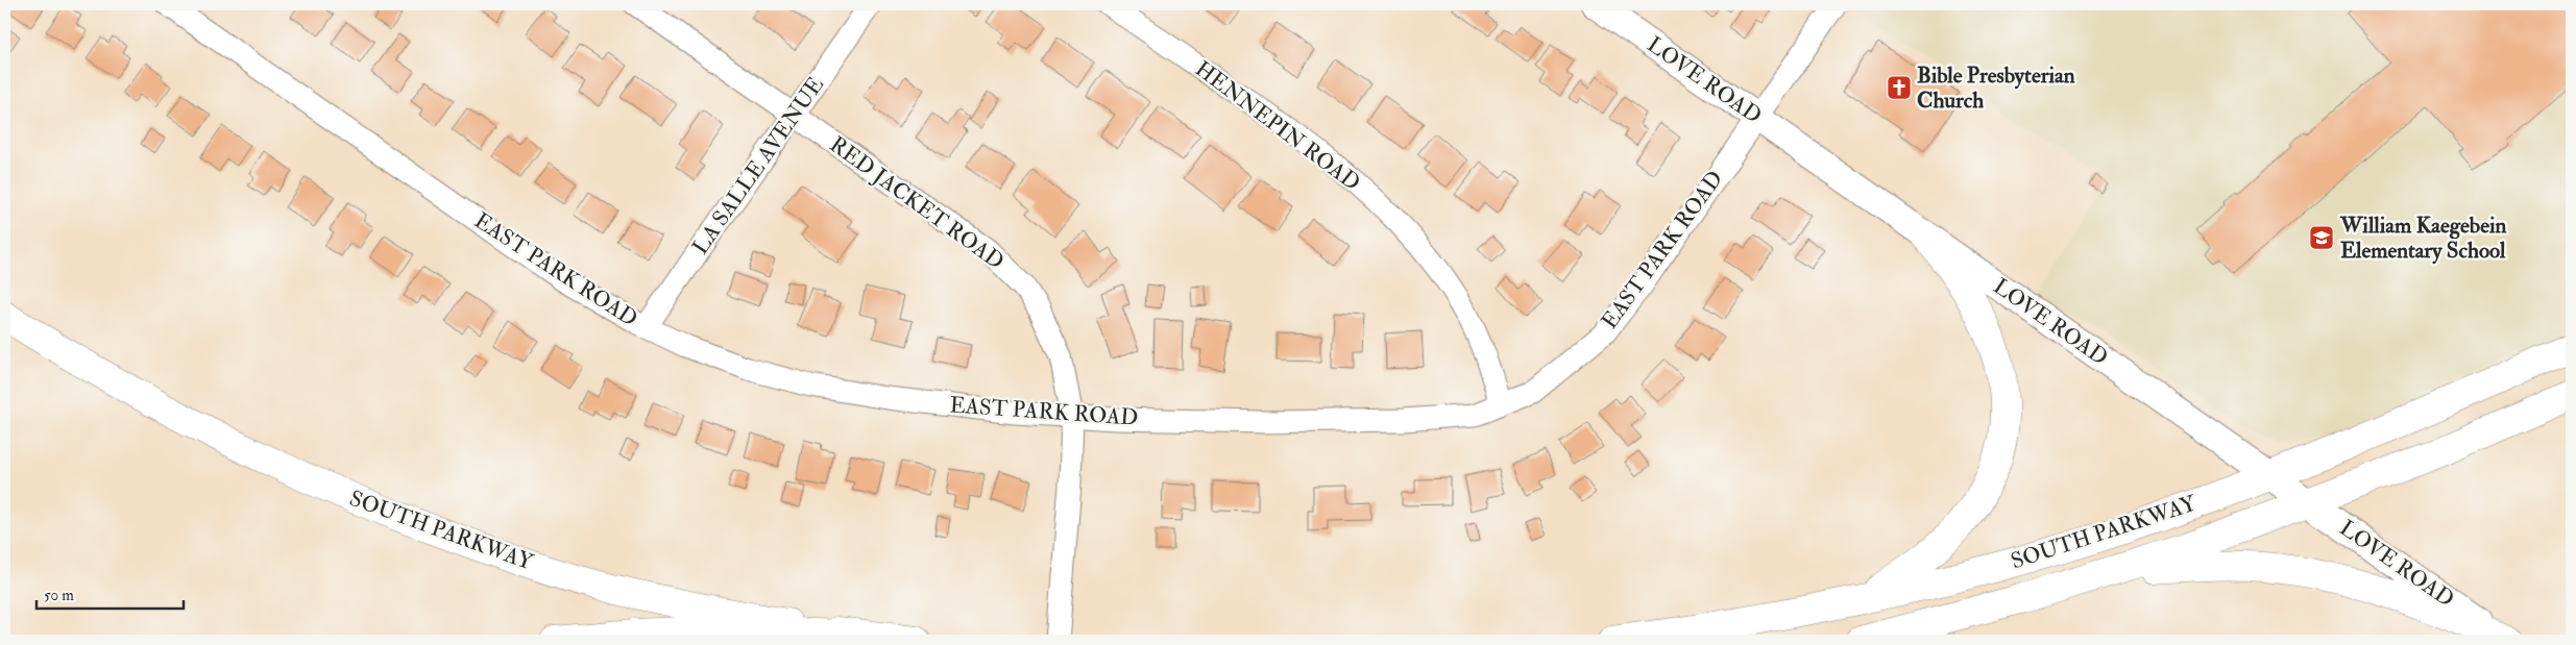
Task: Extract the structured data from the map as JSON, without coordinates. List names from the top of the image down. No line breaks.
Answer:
{"streets":{"main road":["SOUTH PARKWAY"],"street":["LOVE ROAD","HENNEPIN ROAD","LA SALLE AVENUE","RED JACKET ROAD","EAST PARK ROAD"]},"crossings":[["LOVE ROAD","EAST PARK ROAD"],["LOVE ROAD","SOUTH PARKWAY"],["HENNEPIN ROAD","EAST PARK ROAD"],["LA SALLE AVENUE","RED JACKET ROAD"],["LA SALLE AVENUE","EAST PARK ROAD"],["RED JACKET ROAD","EAST PARK ROAD"]],"places":{"church":["Bible Presbyterian Church"],"school or university":["William Kaegebein Elementary School"]},"scale_bar":"50 m"}
